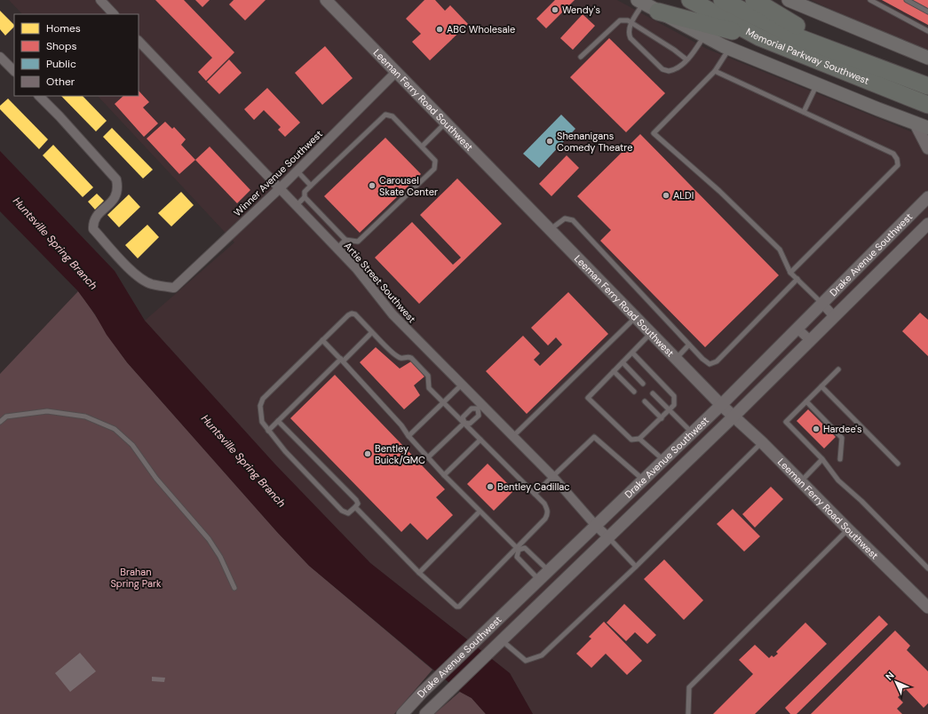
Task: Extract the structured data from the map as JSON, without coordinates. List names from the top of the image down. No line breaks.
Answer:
{"streets":{"highway":["Memorial Parkway Southwest"],"street":["Leeman Ferry Road Southwest","Winner Avenue Southwest","Drake Avenue Southwest","Artie Street Southwest"]},"crossings":[["Leeman Ferry Road Southwest","Winner Avenue Southwest"],["Leeman Ferry Road Southwest","Drake Avenue Southwest"],["Winner Avenue Southwest","Artie Street Southwest"],["Drake Avenue Southwest","Artie Street Southwest"]],"water":["Huntsville Spring Branch"],"parks":["Brahan Spring Park"],"places":["Wendy's","ABC Wholesale","Shenanigans Comedy Theatre","Carousel Skate Center","ALDI","Hardee's","Bentley Buick/GMC","Bentley Cadillac"],"legend":["Homes","Shops","Public","Other"],"north":"top left"}
